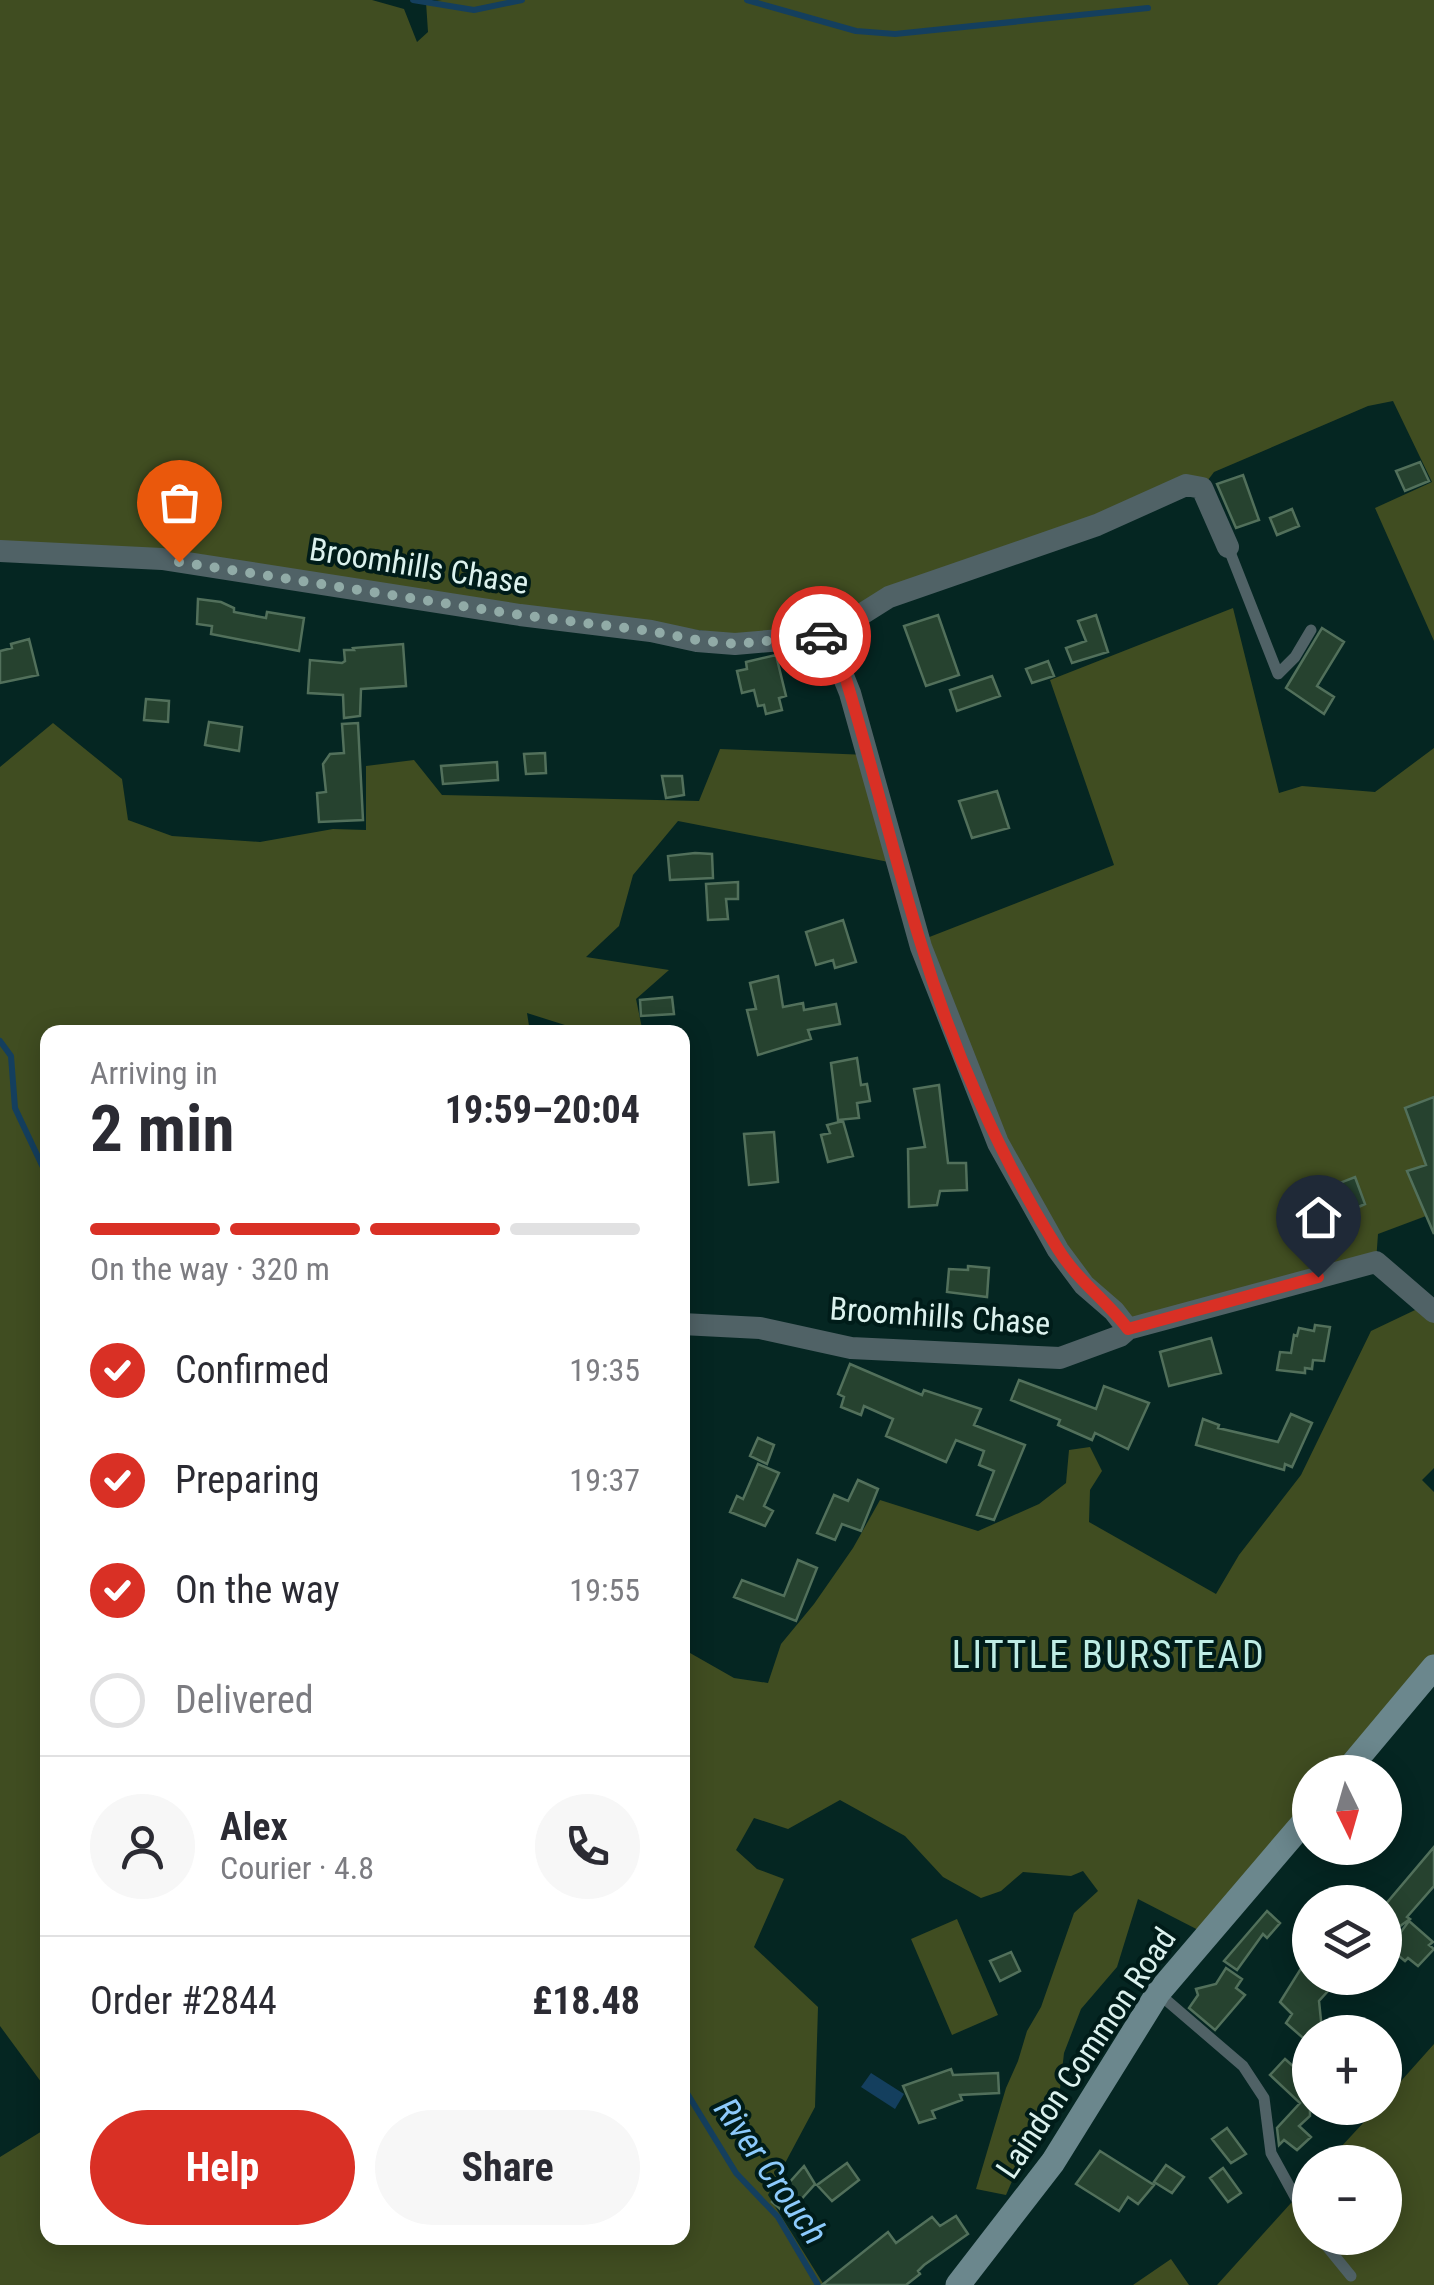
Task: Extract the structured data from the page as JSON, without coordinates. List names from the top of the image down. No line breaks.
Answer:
{"streets":{"street":["Broomhills Chase","Laindon Common Road"]},"districts":["LITTLE BURSTEAD"],"water":["River Crouch"],"north":"bottom","page":{"heading":["2 min","Arriving in","19:59–20:04"],"panel":["Alex","Courier · 4.8","Order #2844","£18.48"],"bar":"On the way · 320 m","list":[["Confirmed","19:35"],["Preparing","19:37"],["On the way","19:55"],"Delivered"],"map_buttons":["+","−"],"buttons":["Help","Share"]}}
